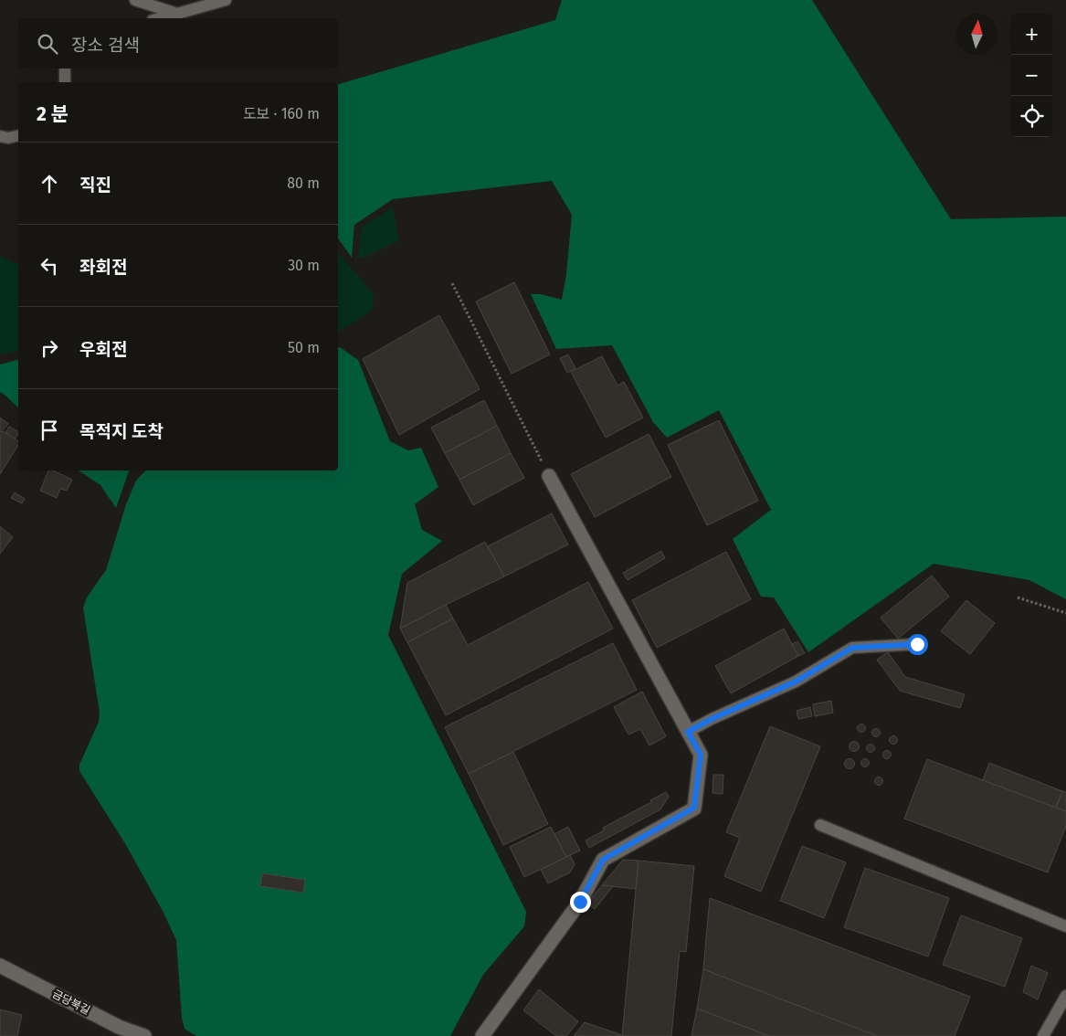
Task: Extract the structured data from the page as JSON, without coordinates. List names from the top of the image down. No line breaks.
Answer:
{"streets":{"street":["금당북길"]},"north":"top","page":{"map_buttons":["+","−"],"search":"장소 검색","heading":["2 분","도보 · 160 m"],"list":[["직진","80 m"],["좌회전","30 m"],["우회전","50 m"],"목적지 도착"]}}
